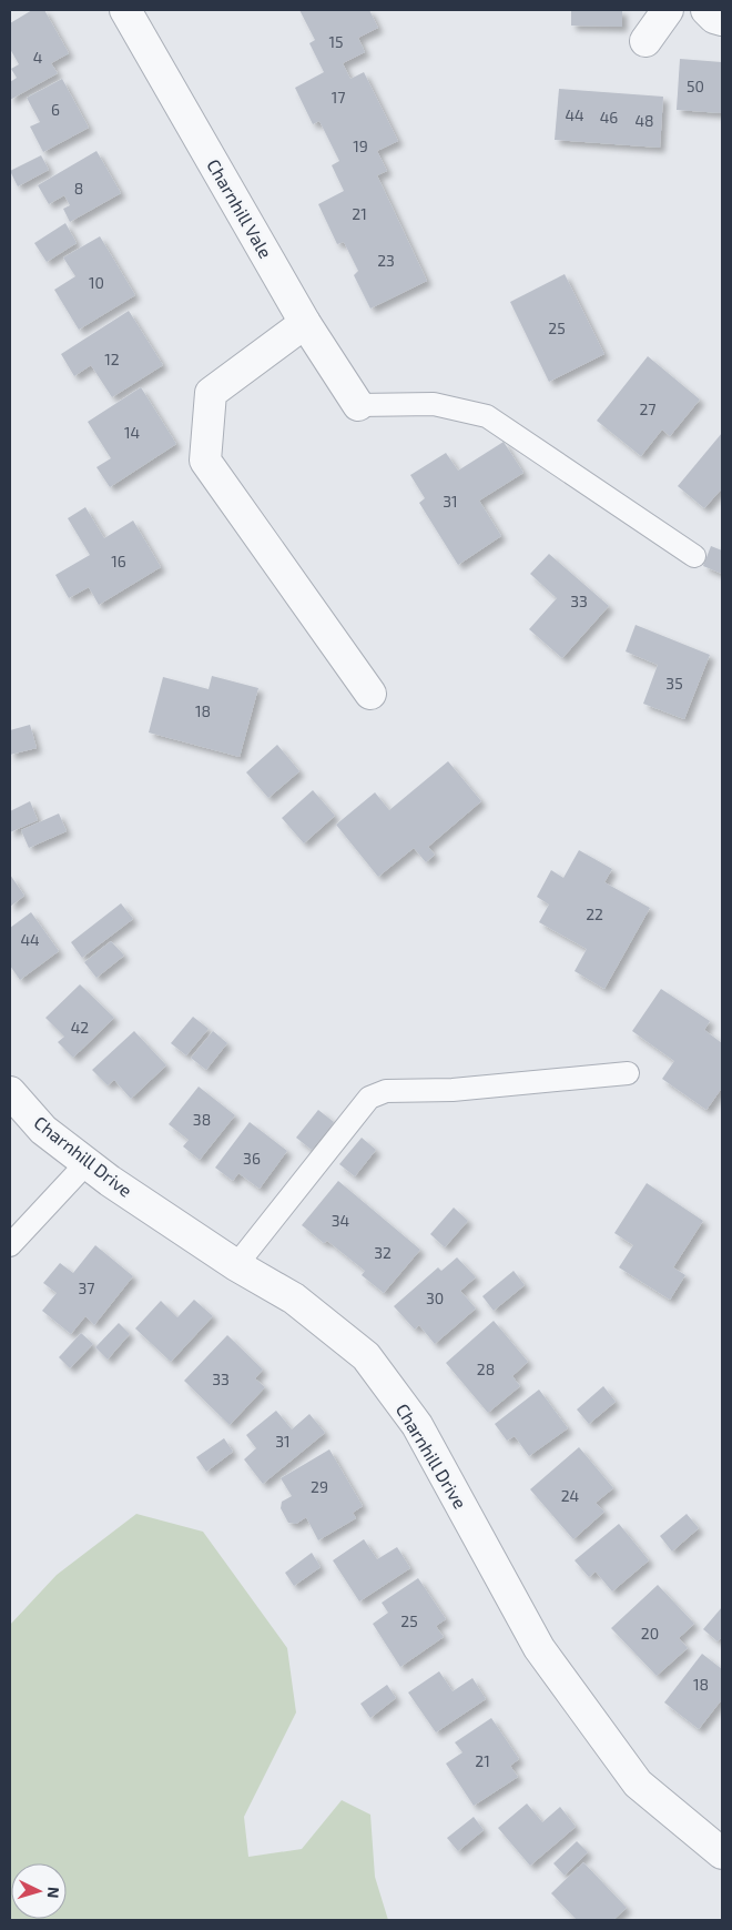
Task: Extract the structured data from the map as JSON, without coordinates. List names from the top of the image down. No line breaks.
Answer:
{"streets":{"street":["Charnhill Vale","Charnhill Drive"]},"house_numbers":["15","4","50","17","6","44","46","48","19","8","21","23","10","25","12","27","14","31","16","33","35","18","22","44","42","38","36","34","32","37","30","28","33","31","29","24","25","20","18","21"],"north":"right"}
